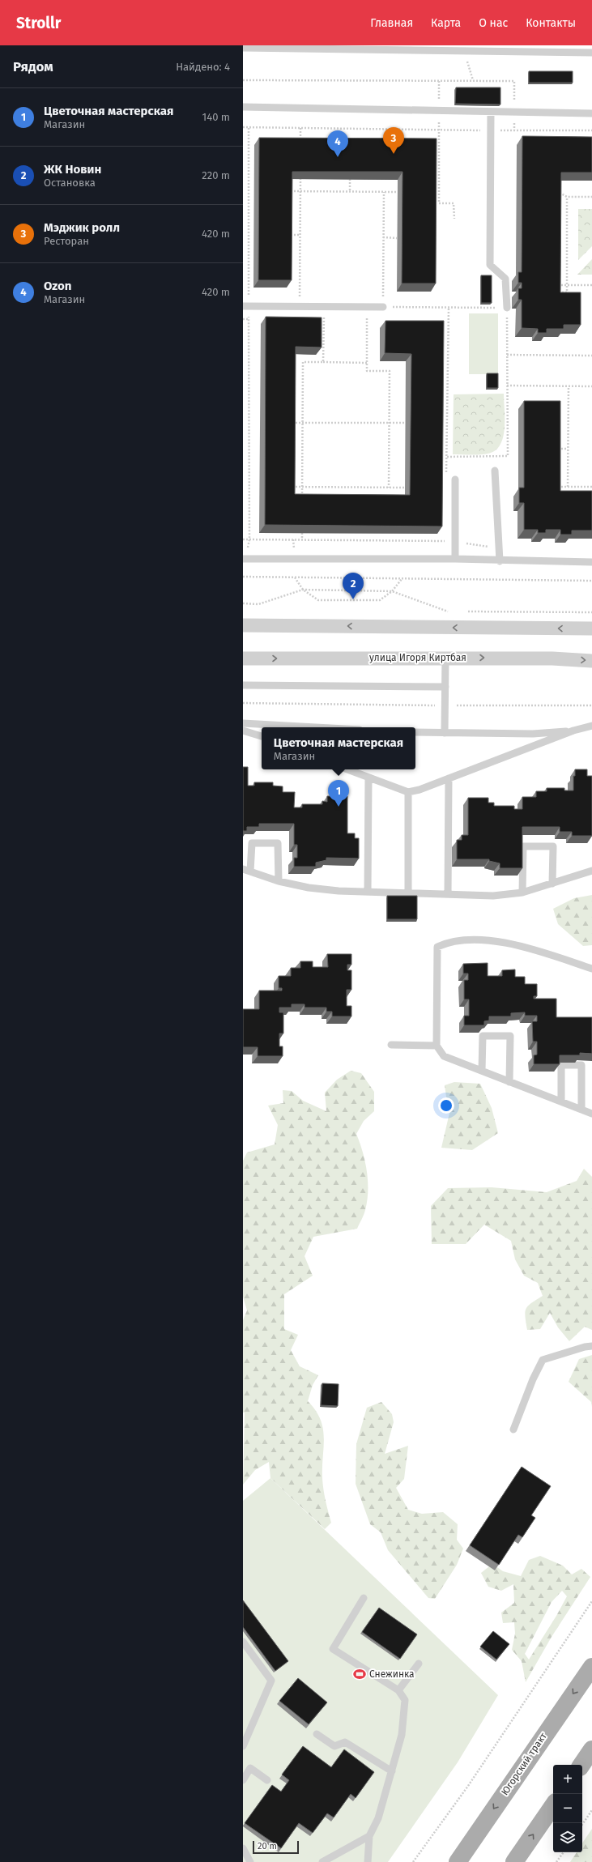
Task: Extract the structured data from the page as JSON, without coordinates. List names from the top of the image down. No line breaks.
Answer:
{"streets":{"main road":["Югорский тракт"],"street":["улица Игоря Киртбая"]},"places":{"sports":["Снежинка"]},"scale_bar":"20 m","page":{"header":"Strollr","nav":["Главная","Карта","О нас","Контакты"],"heading":["Рядом","Найдено: 4"],"list":[{"mark":"1","name":"Цветочная мастерская","note":"Магазин","value":"140 m"},{"mark":"2","name":"ЖК Новин","note":"Остановка","value":"220 m"},{"mark":"3","name":"Мэджик ролл","note":"Ресторан","value":"420 m"},{"mark":"4","name":"Ozon","note":"Магазин","value":"420 m"}],"pins":["3","4","2","1"],"popup":["Цветочная мастерская","Магазин"],"map_buttons":["+","−"],"scale":"20 m"}}
